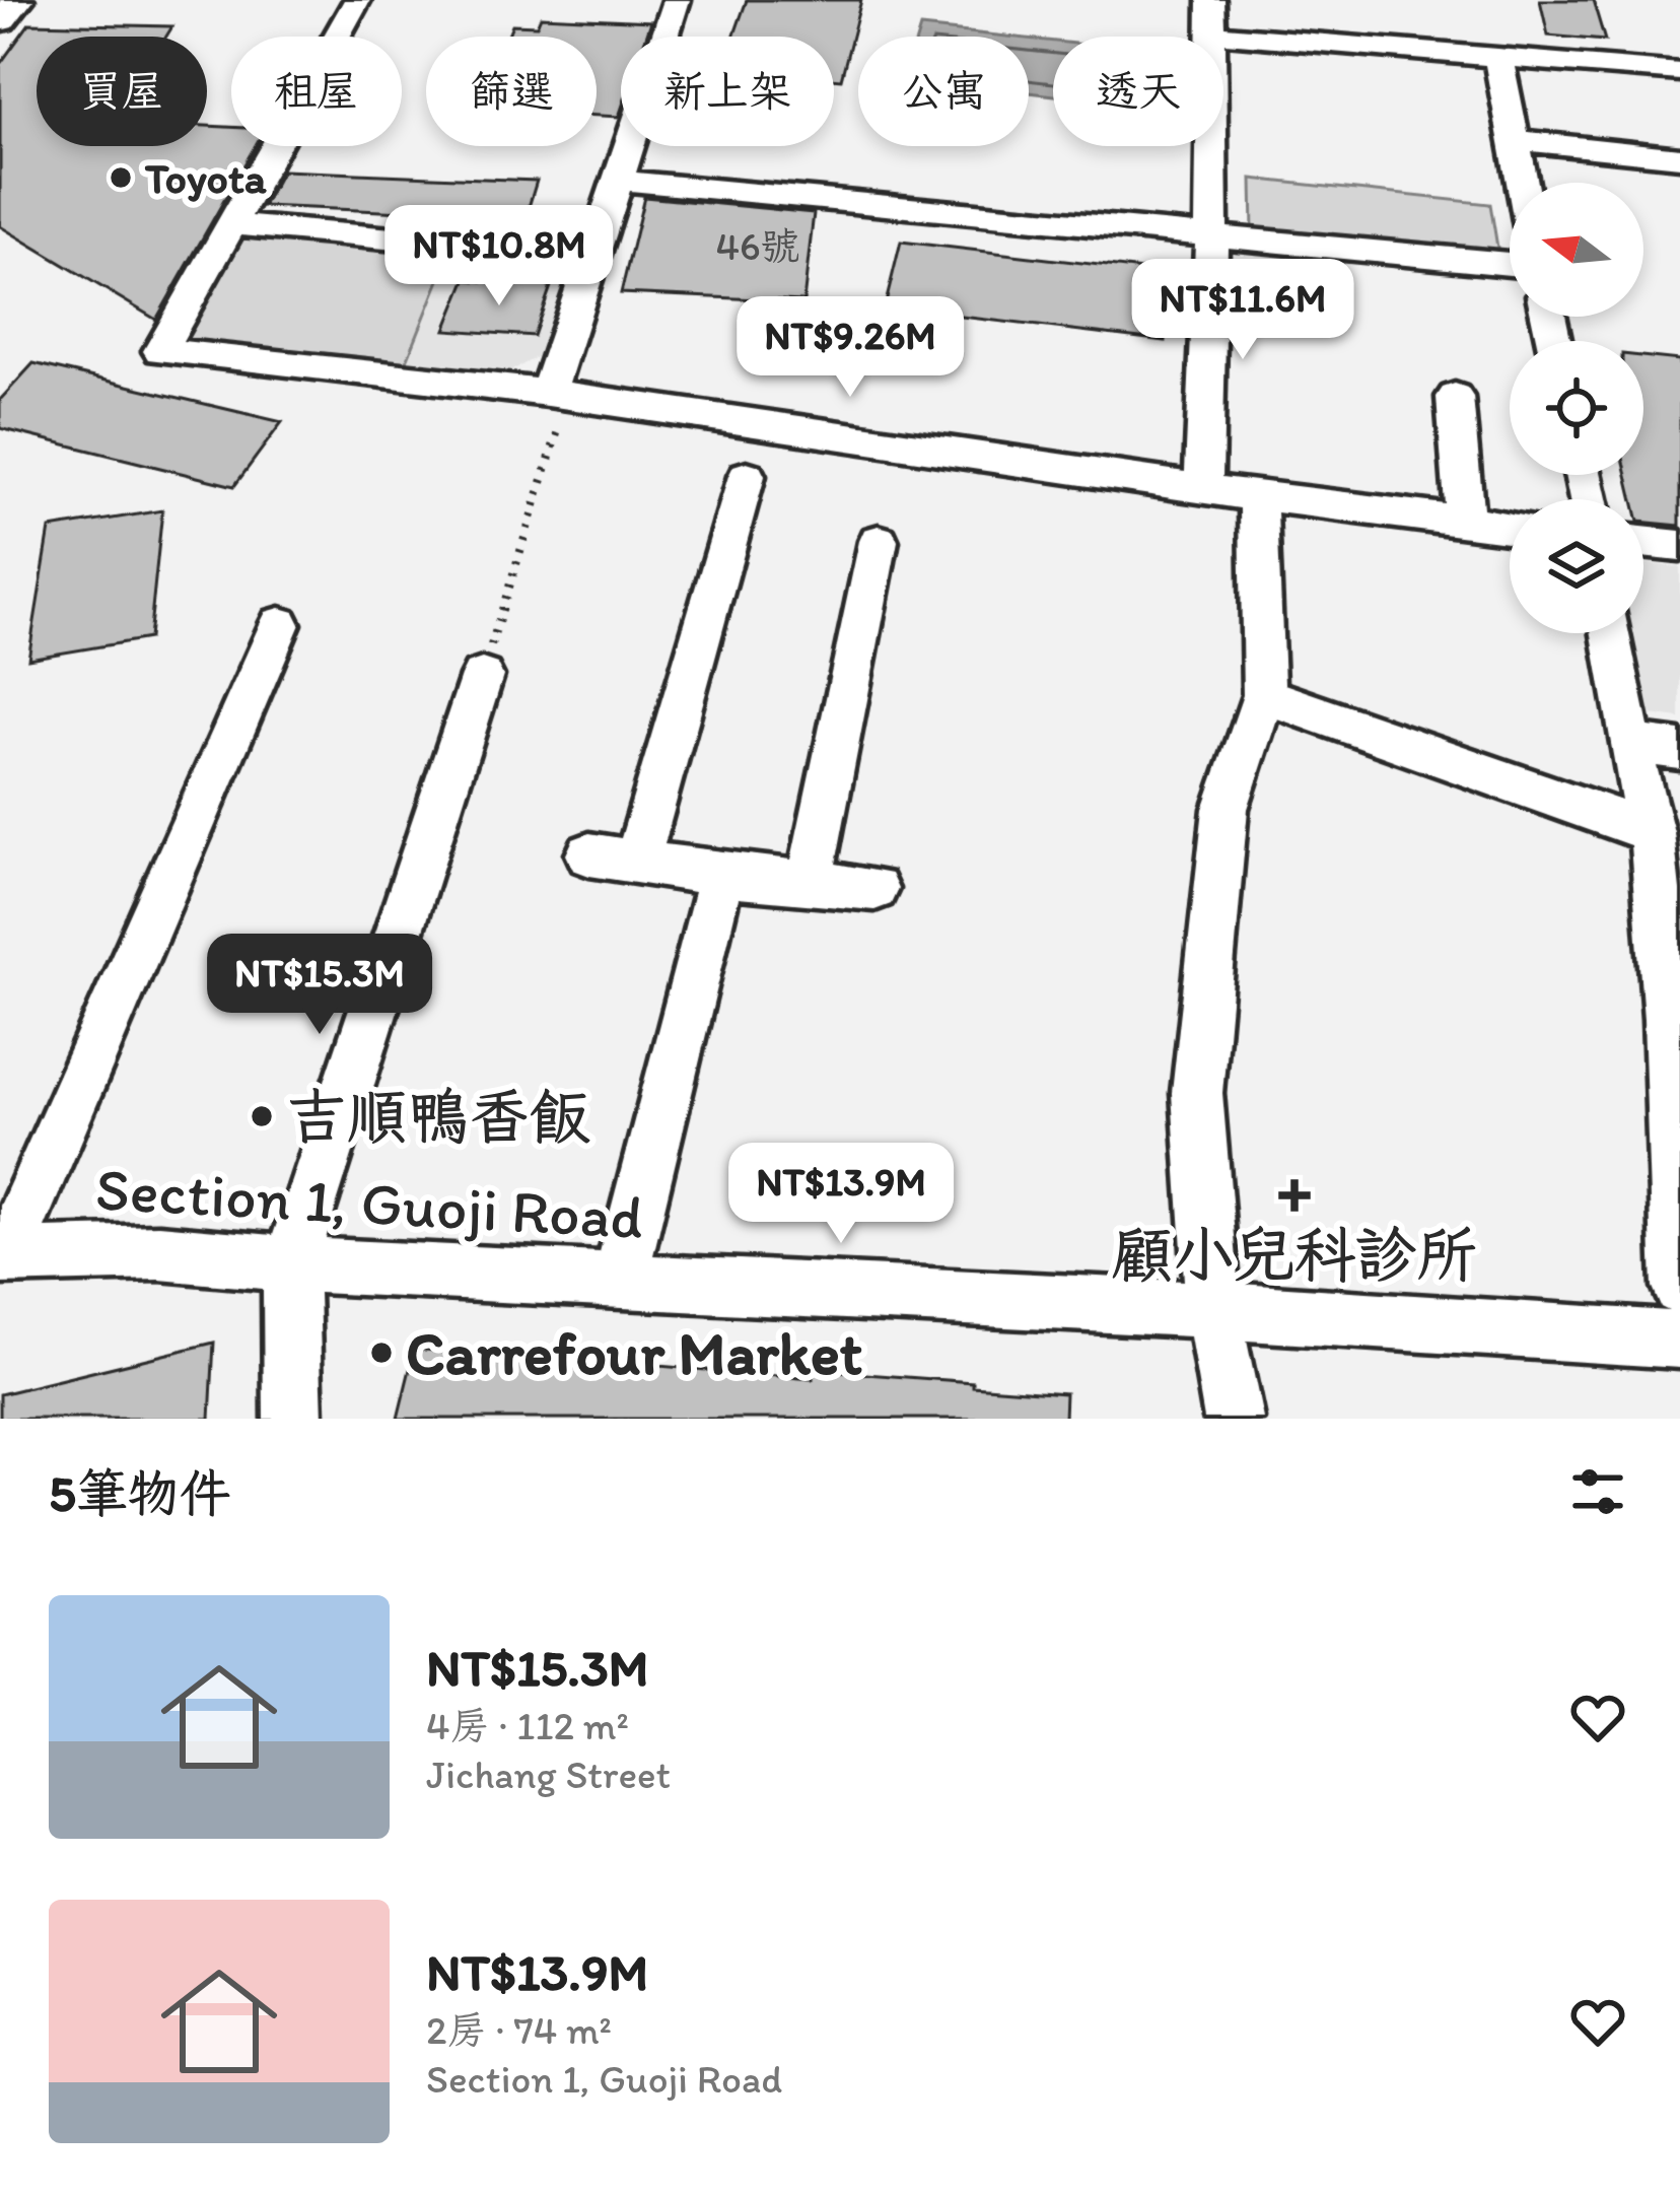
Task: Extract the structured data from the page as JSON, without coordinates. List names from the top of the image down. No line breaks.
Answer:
{"streets":{"street":["Section 1, Guoji Road"]},"places":{"other":["Toyota","吉順鴨香飯","Carrefour Market"],"health":["顧小兒科診所"]},"house_numbers":["46號"],"north":"left","page":{"chip":["買屋","租屋","篩選","新上架","公寓","透天"],"price":["NT$10.8M","NT$11.6M","NT$9.26M","NT$15.3M","NT$13.9M"],"heading":"5筆物件","list":[{"name":"NT$15.3M","note":"4房 · 112 m² · Jichang Street"},{"name":"NT$13.9M","note":"2房 · 74 m² · Section 1, Guoji Road"}]}}
